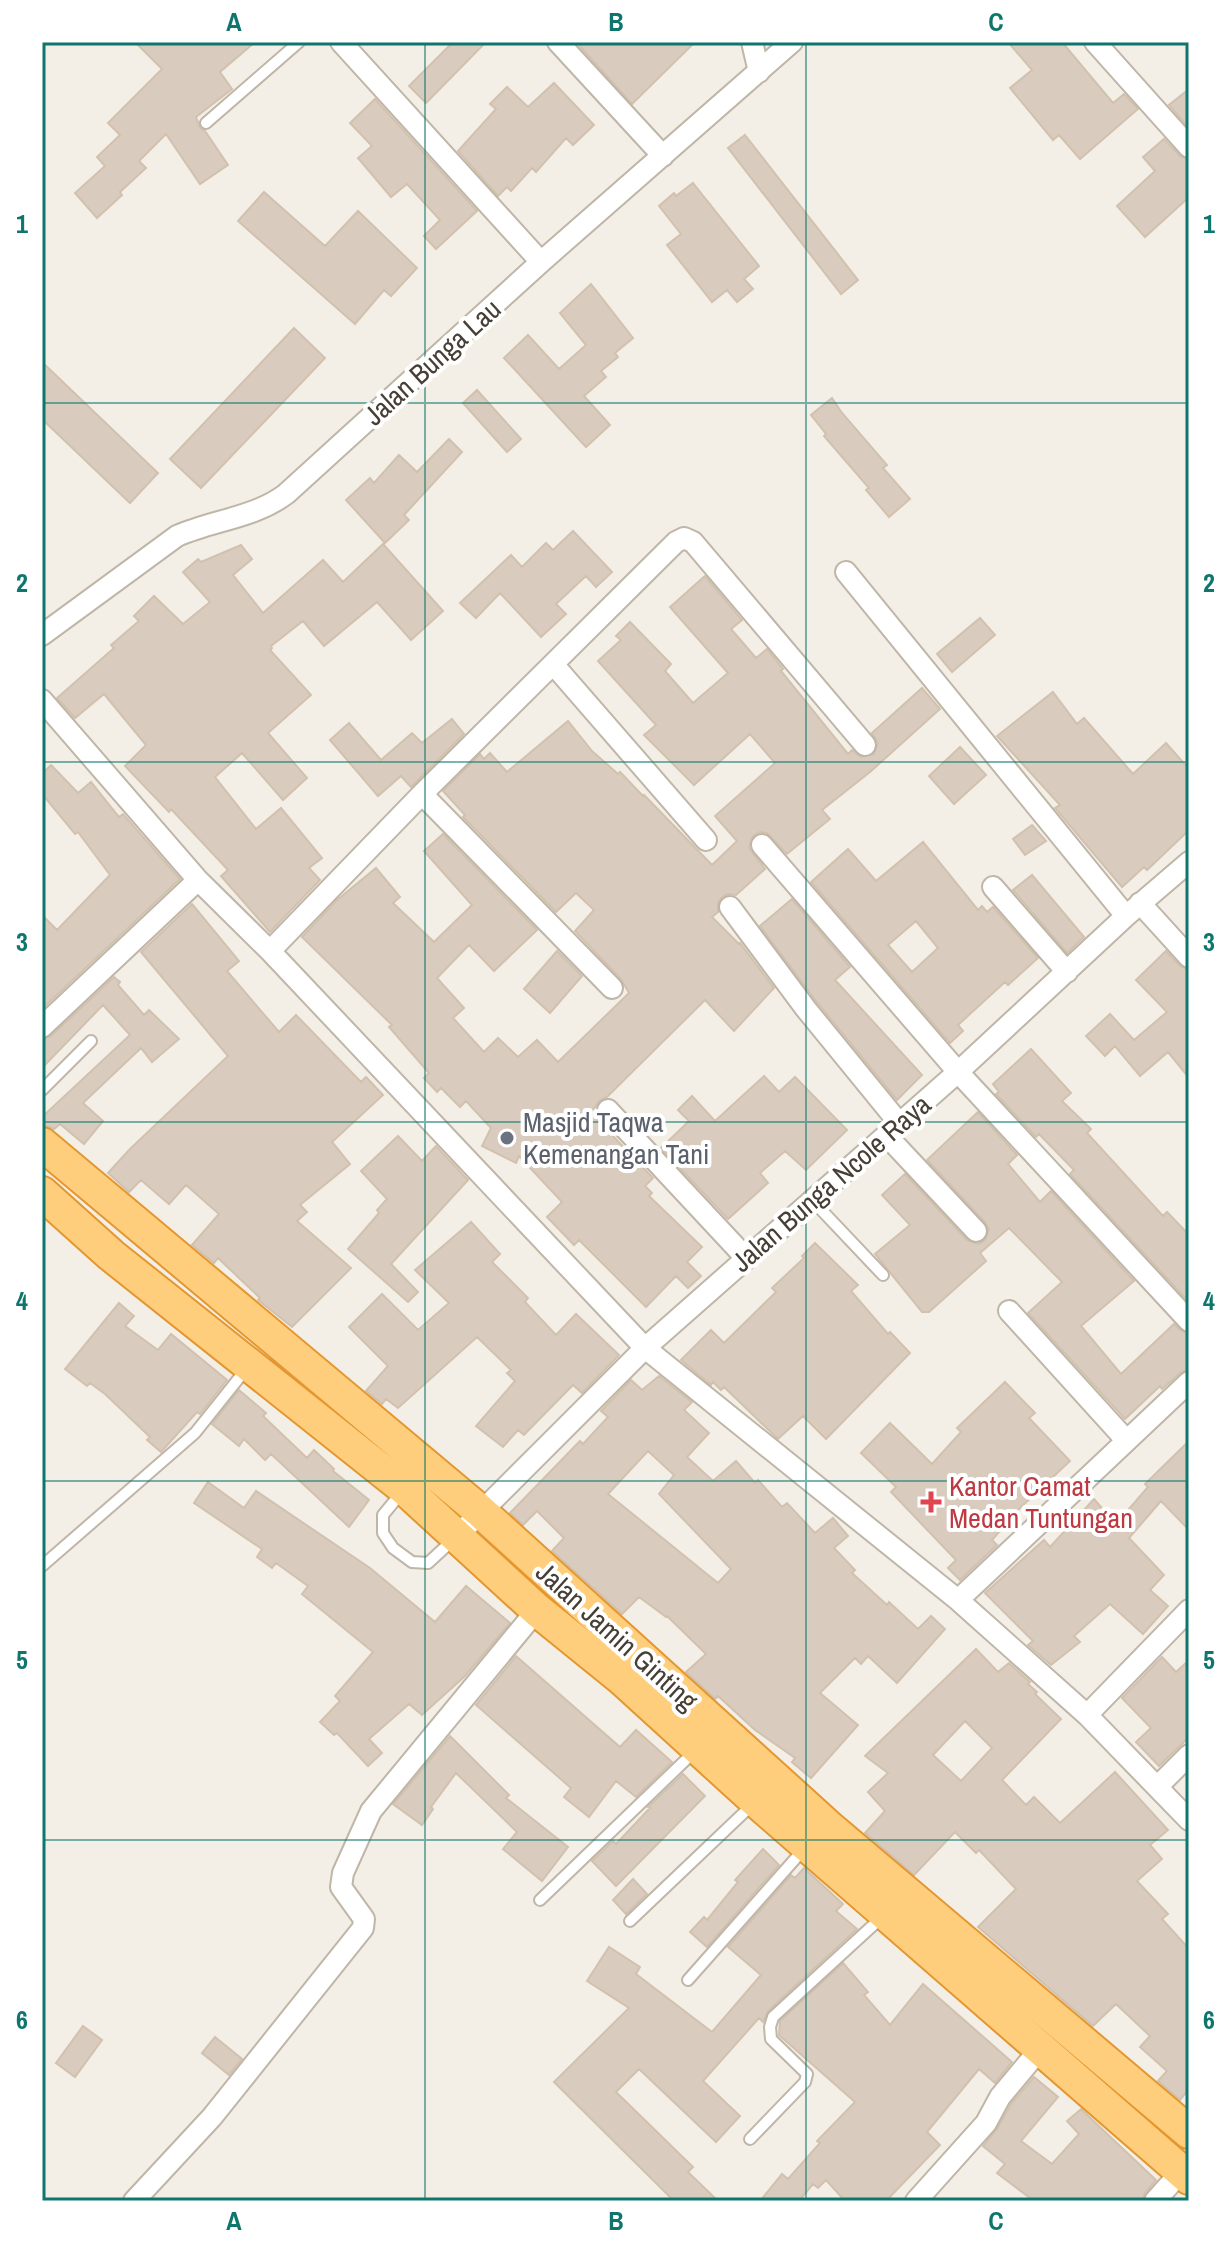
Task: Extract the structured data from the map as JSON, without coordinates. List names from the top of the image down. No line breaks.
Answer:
{"streets":{"highway":["Jalan Jamin Ginting"],"street":["Jalan Bunga Lau","Jalan Bunga Ncole Raya"]},"crossings":[["Jalan Bunga Ncole Raya","Jalan Jamin Ginting"]],"places":{"other":["Masjid Taqwa Kemenangan Tani"],"health":["Kantor Camat Medan Tuntungan"]},"grid":{"columns":["A","B","C"],"rows":["1","2","3","4","5","6"]}}
